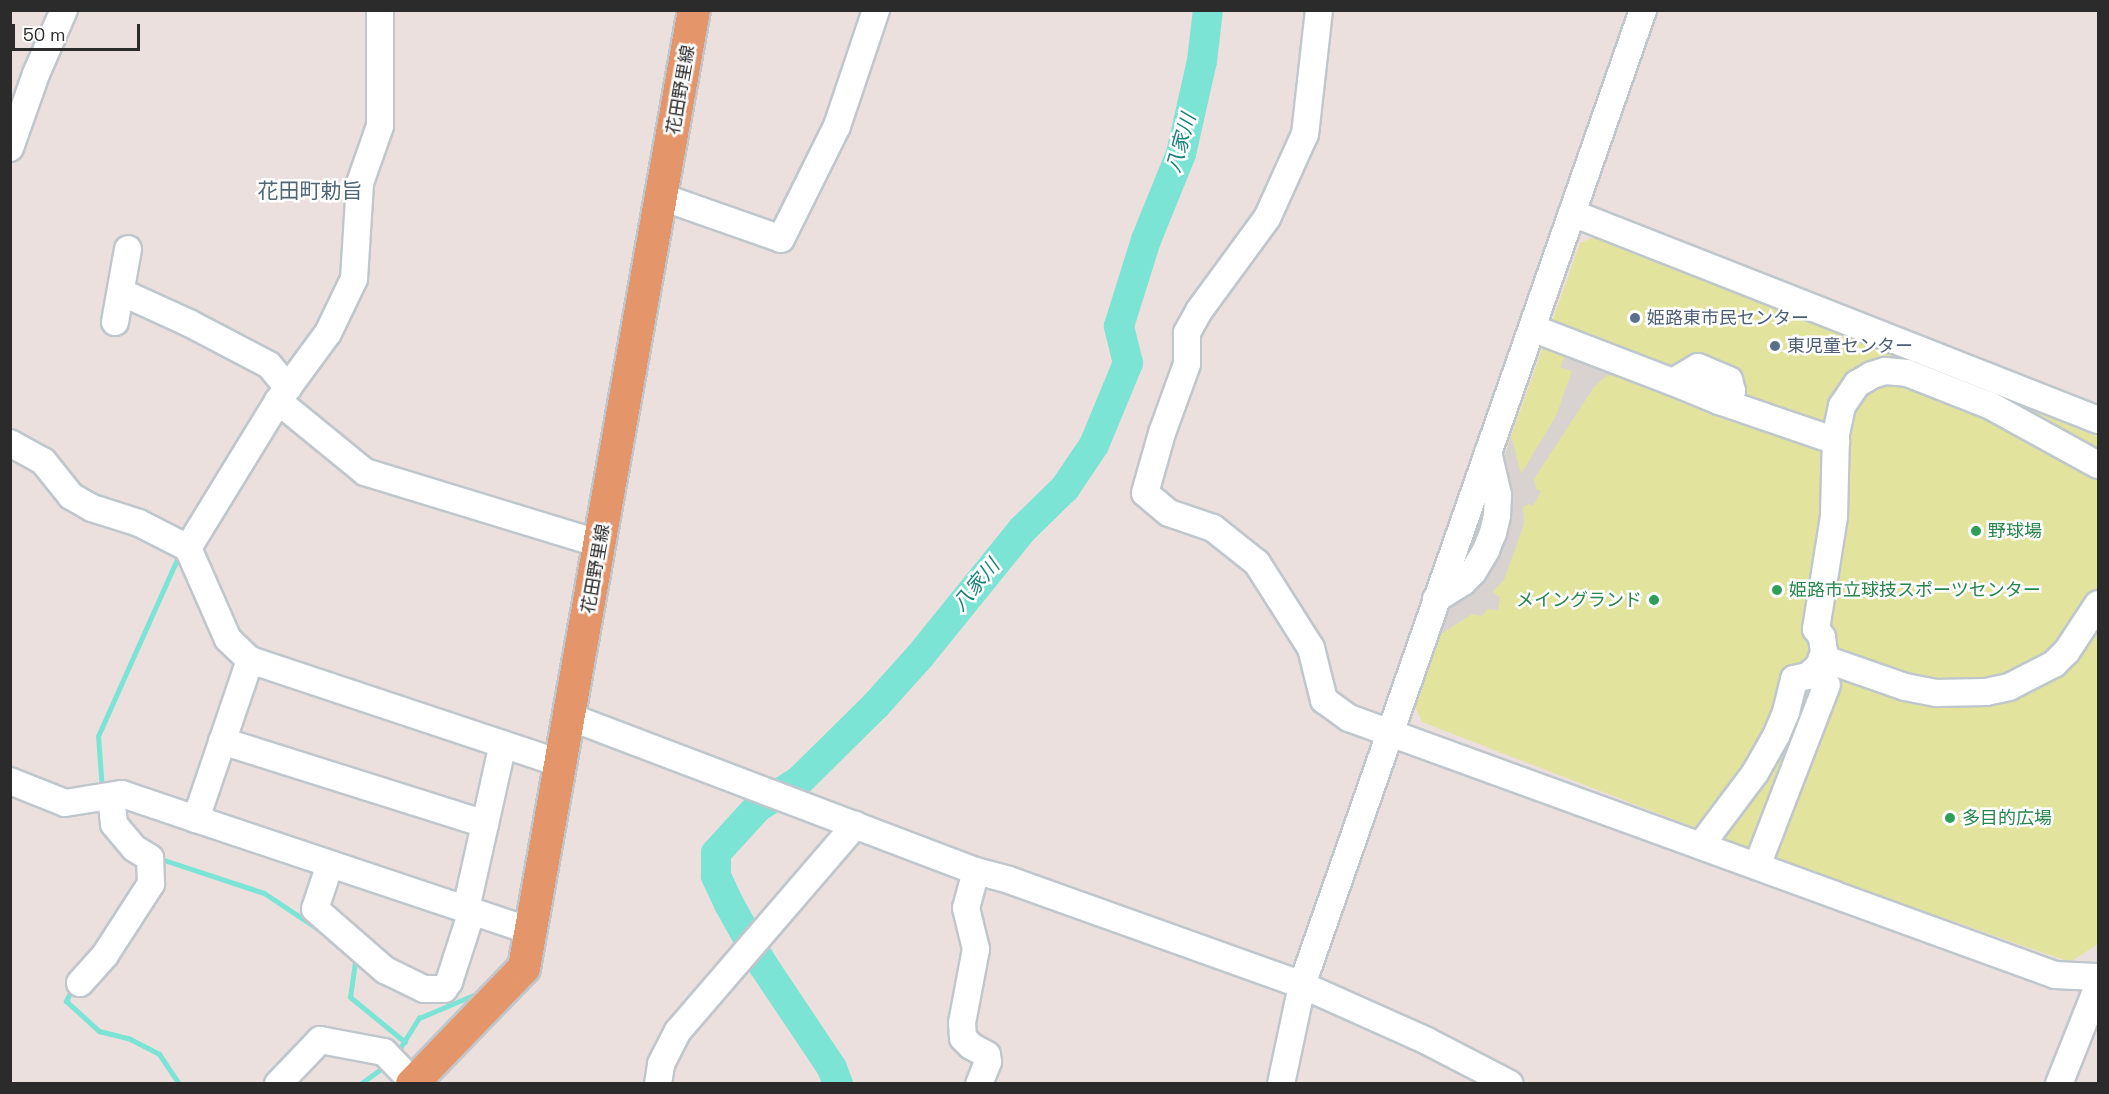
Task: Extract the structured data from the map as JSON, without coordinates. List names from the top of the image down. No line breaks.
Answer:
{"streets":{"main road":["花田野里線"]},"districts":["花田町勅旨"],"water":["八家川"],"places":["姫路東市民センター","東児童センター","野球場","姫路市立球技スポーツセンター","メイングランド","多目的広場"],"scale_bar":"50 m"}
